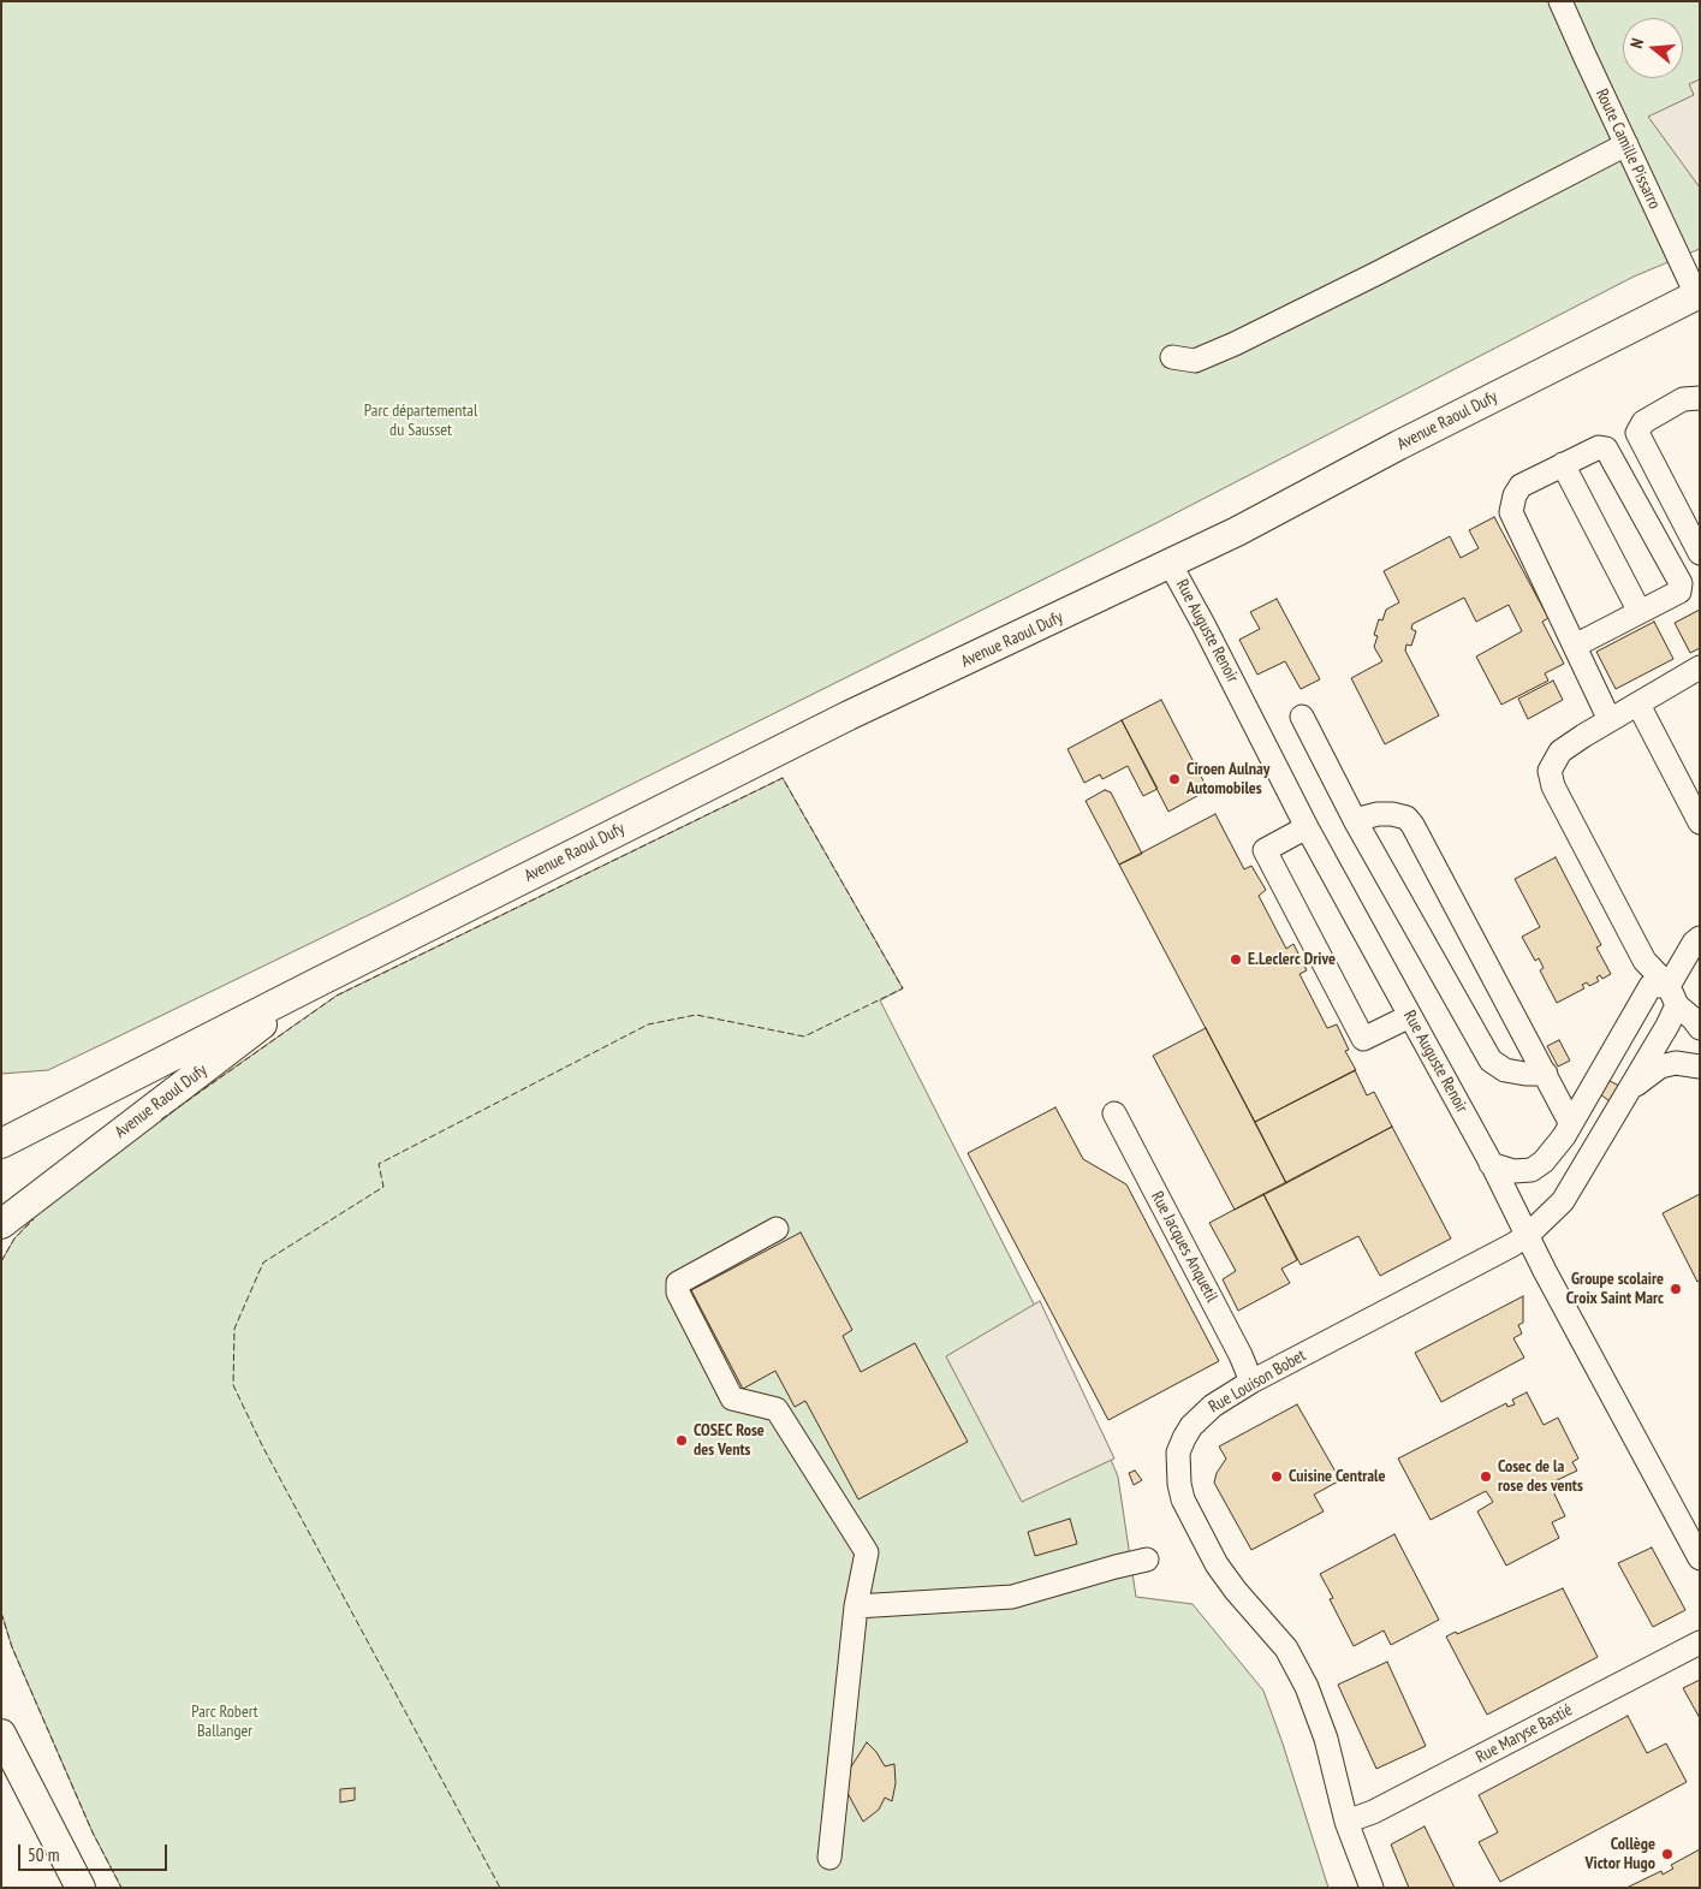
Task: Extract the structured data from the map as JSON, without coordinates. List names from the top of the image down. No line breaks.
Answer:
{"streets":{"main road":["Avenue Raoul Dufy"],"street":["Route Camille Pissarro","Rue Auguste Renoir","Rue Jacques Anquetil","Rue Louison Bobet","Rue Maryse Bastié"]},"crossings":[["Route Camille Pissarro","Avenue Raoul Dufy"],["Avenue Raoul Dufy","Rue Auguste Renoir"],["Rue Auguste Renoir","Rue Louison Bobet"],["Rue Jacques Anquetil","Rue Louison Bobet"],["Rue Louison Bobet","Rue Maryse Bastié"]],"parks":["Parc départemental du Sausset","Parc Robert Ballanger"],"places":["Ciroen Aulnay Automobiles","E.Leclerc Drive","Groupe scolaire Croix Saint Marc","COSEC Rose des Vents","Cuisine Centrale","Cosec de la rose des vents","Collège Victor Hugo"],"scale_bar":"50 m","north":"left"}
